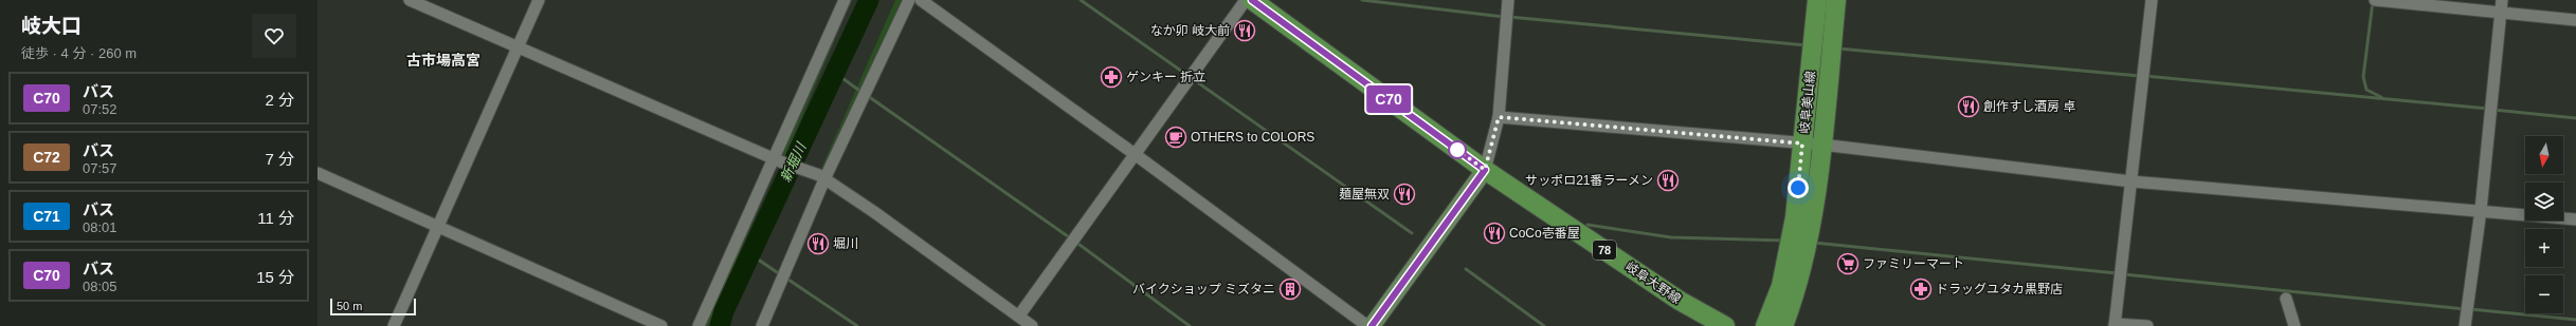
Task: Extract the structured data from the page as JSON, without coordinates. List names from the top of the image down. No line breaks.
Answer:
{"streets":{"main road":["岐阜美山線","78","岐阜大野線"]},"districts":["古市場高宮"],"water":["新堀川"],"places":{"restaurant":["なか卯 岐大前","創作すし酒房 卓","サッポロ21番ラーメン","麺屋無双","CoCo壱番屋","堀川"],"pharmacy":["ゲンキー 折立","ドラッグユタカ黒野店"],"cafe":["OTHERS to COLORS"],"supermarket":["ファミリーマート"],"building":["バイクショップ ミズタニ"]},"lines":["bus line C70"],"scale_bar":"50 m","north":"bottom","page":{"heading":["岐大口","徒歩 · 4 分 · 260 m"],"on_map":"C70","list":[{"mark":"C70","name":"バス","note":"07:52","value":"2 分"},{"mark":"C72","name":"バス","note":"07:57","value":"7 分"},{"mark":"C71","name":"バス","note":"08:01","value":"11 分"},{"mark":"C70","name":"バス","note":"08:05","value":"15 分"}],"map_buttons":["+","−"],"scale":"50 m"}}
